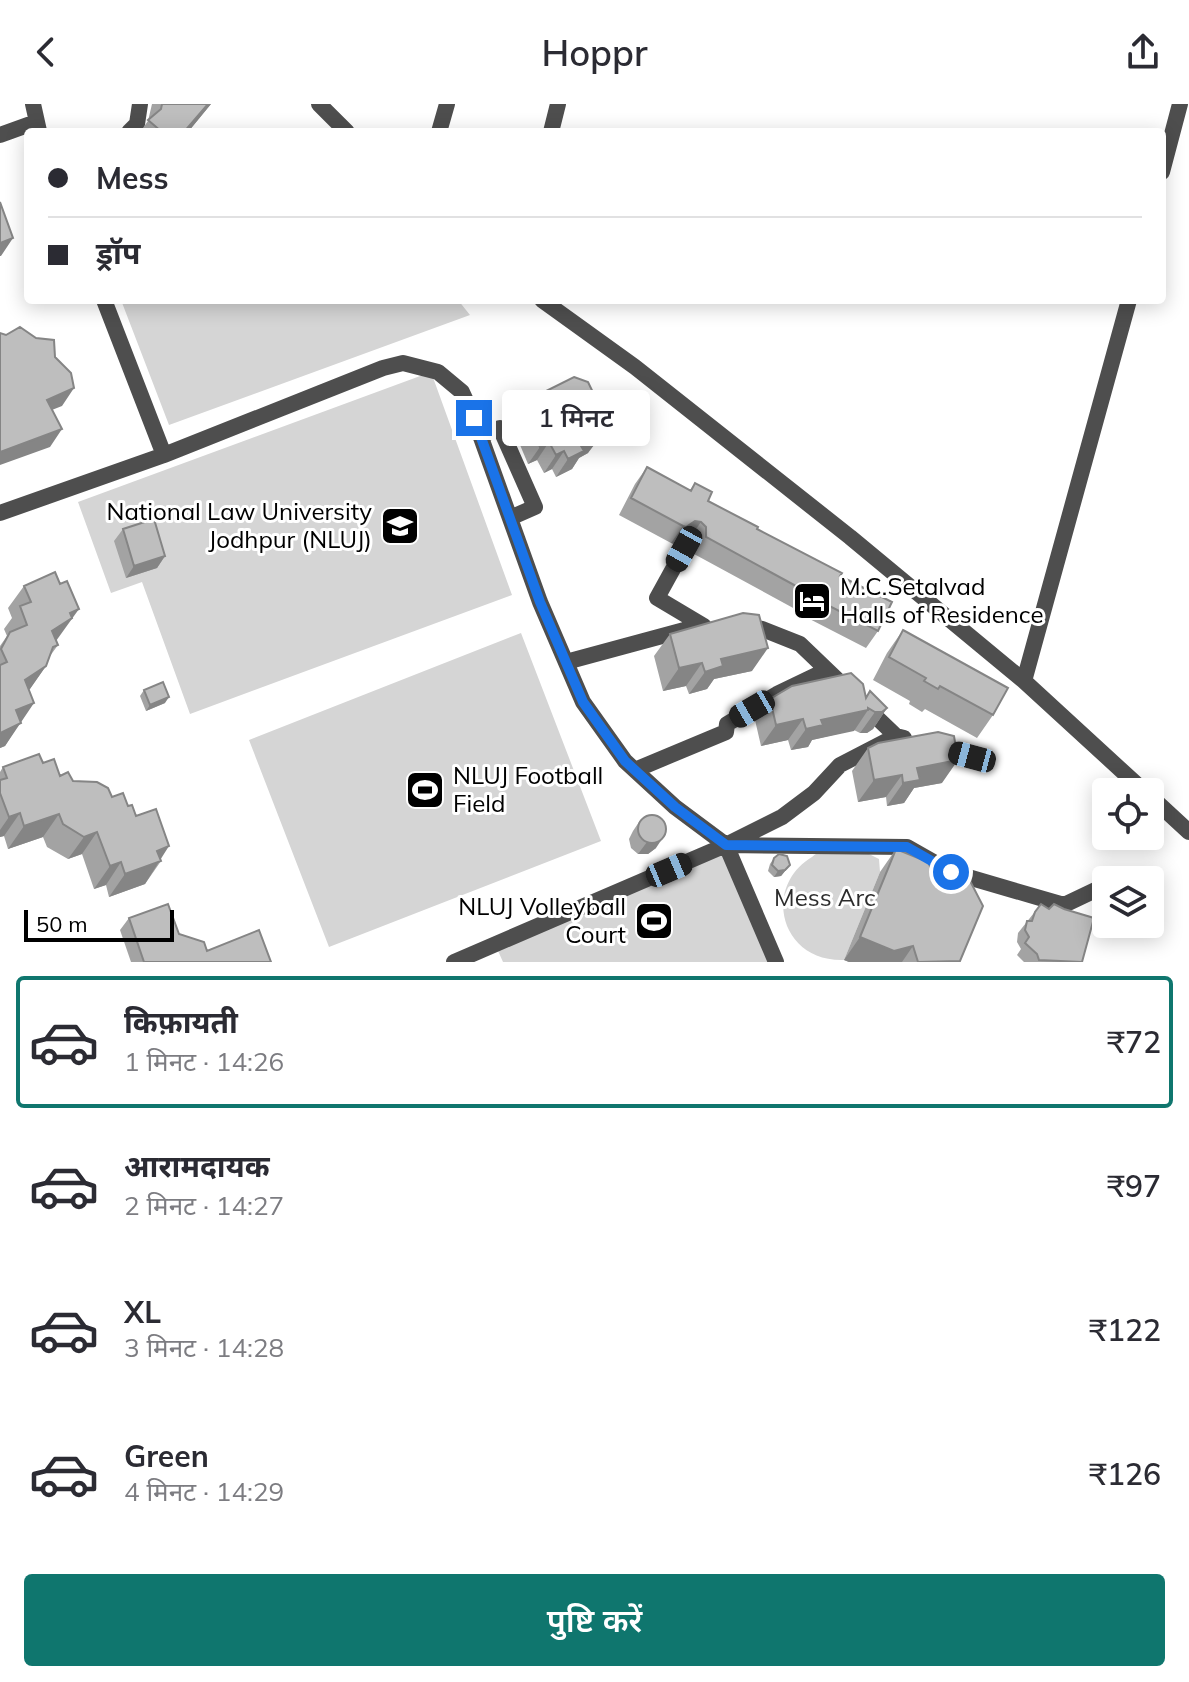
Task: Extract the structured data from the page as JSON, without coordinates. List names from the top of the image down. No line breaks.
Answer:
{"parks":["Mess Arc"],"places":{"school or university":["National Law University Jodhpur (NLUJ)"],"hotel":["M.C.Setalvad Halls of Residence"],"sports":["NLUJ Football Field","NLUJ Volleyball Court"]},"scale_bar":"50 m","page":{"header":"Hoppr","banner":["Mess","ड्रॉप"],"bubble":"1 मिनट","scale":"50 m","list":[{"name":"किफ़ायती","note":"1 मिनट · 14:26","value":"₹72"},{"name":"आरामदायक","note":"2 मिनट · 14:27","value":"₹97"},{"name":"XL","note":"3 मिनट · 14:28","value":"₹122"},{"name":"Green","note":"4 मिनट · 14:29","value":"₹126"}],"buttons":"पुष्टि करें"}}
